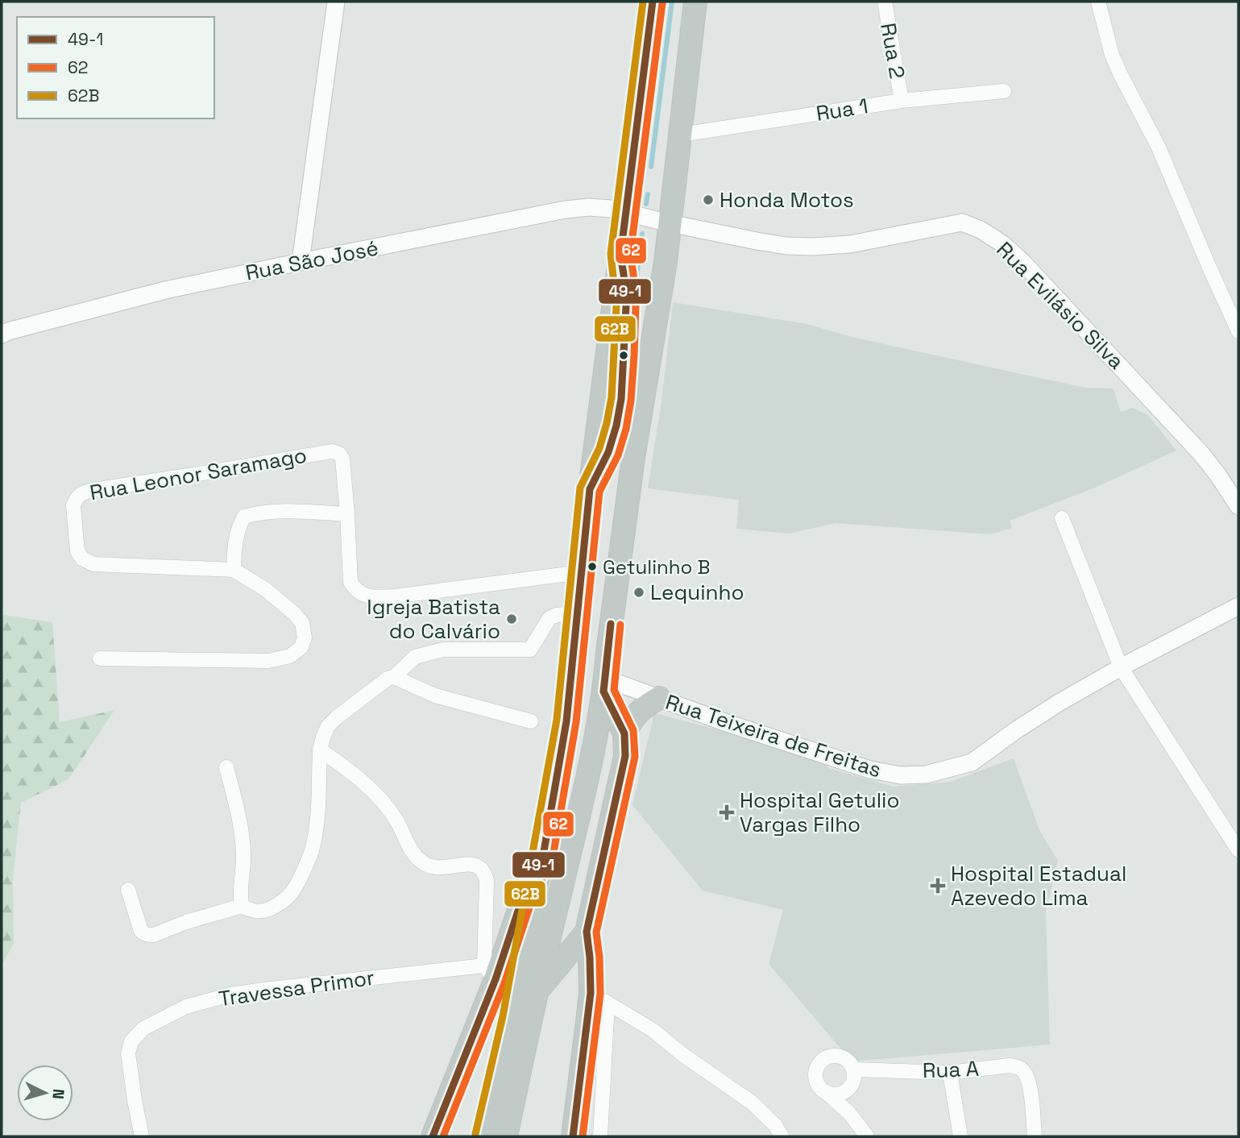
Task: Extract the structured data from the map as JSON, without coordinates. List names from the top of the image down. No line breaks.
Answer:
{"streets":{"street":["Rua 2","Rua 1","Rua São José","Rua Evilásio Silva","Rua Leonor Saramago","Rua Teixeira de Freitas","Travessa Primor","Rua A"]},"crossings":[["Rua 2","Rua 1"],["Rua São José","Rua Evilásio Silva"]],"places":{"other":["Honda Motos","Getulinho B","Lequinho","Igreja Batista do Calvário"],"health":["Hospital Getulio Vargas Filho","Hospital Estadual Azevedo Lima"]},"lines":["transit line 49-1","transit line 62B","transit line 62"],"legend":["49-1","62","62B"],"north":"right"}
